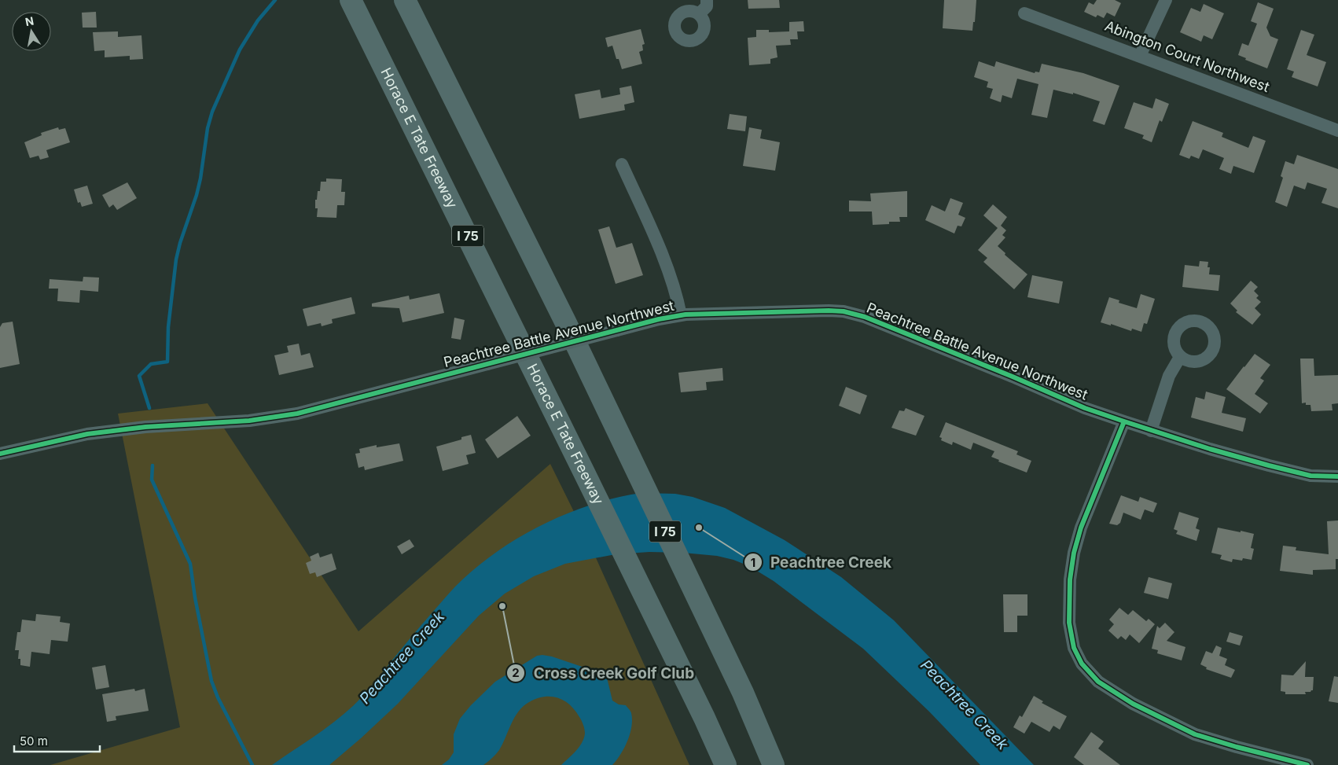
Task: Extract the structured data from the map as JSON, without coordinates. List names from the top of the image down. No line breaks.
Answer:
{"streets":{"highway":["Horace E Tate Freeway","I 75"],"street":["Abington Court Northwest","Peachtree Battle Avenue Northwest"]},"water":["Peachtree Creek"],"places":["Peachtree Creek","Cross Creek Golf Club"],"scale_bar":"50 m","north":"top"}
